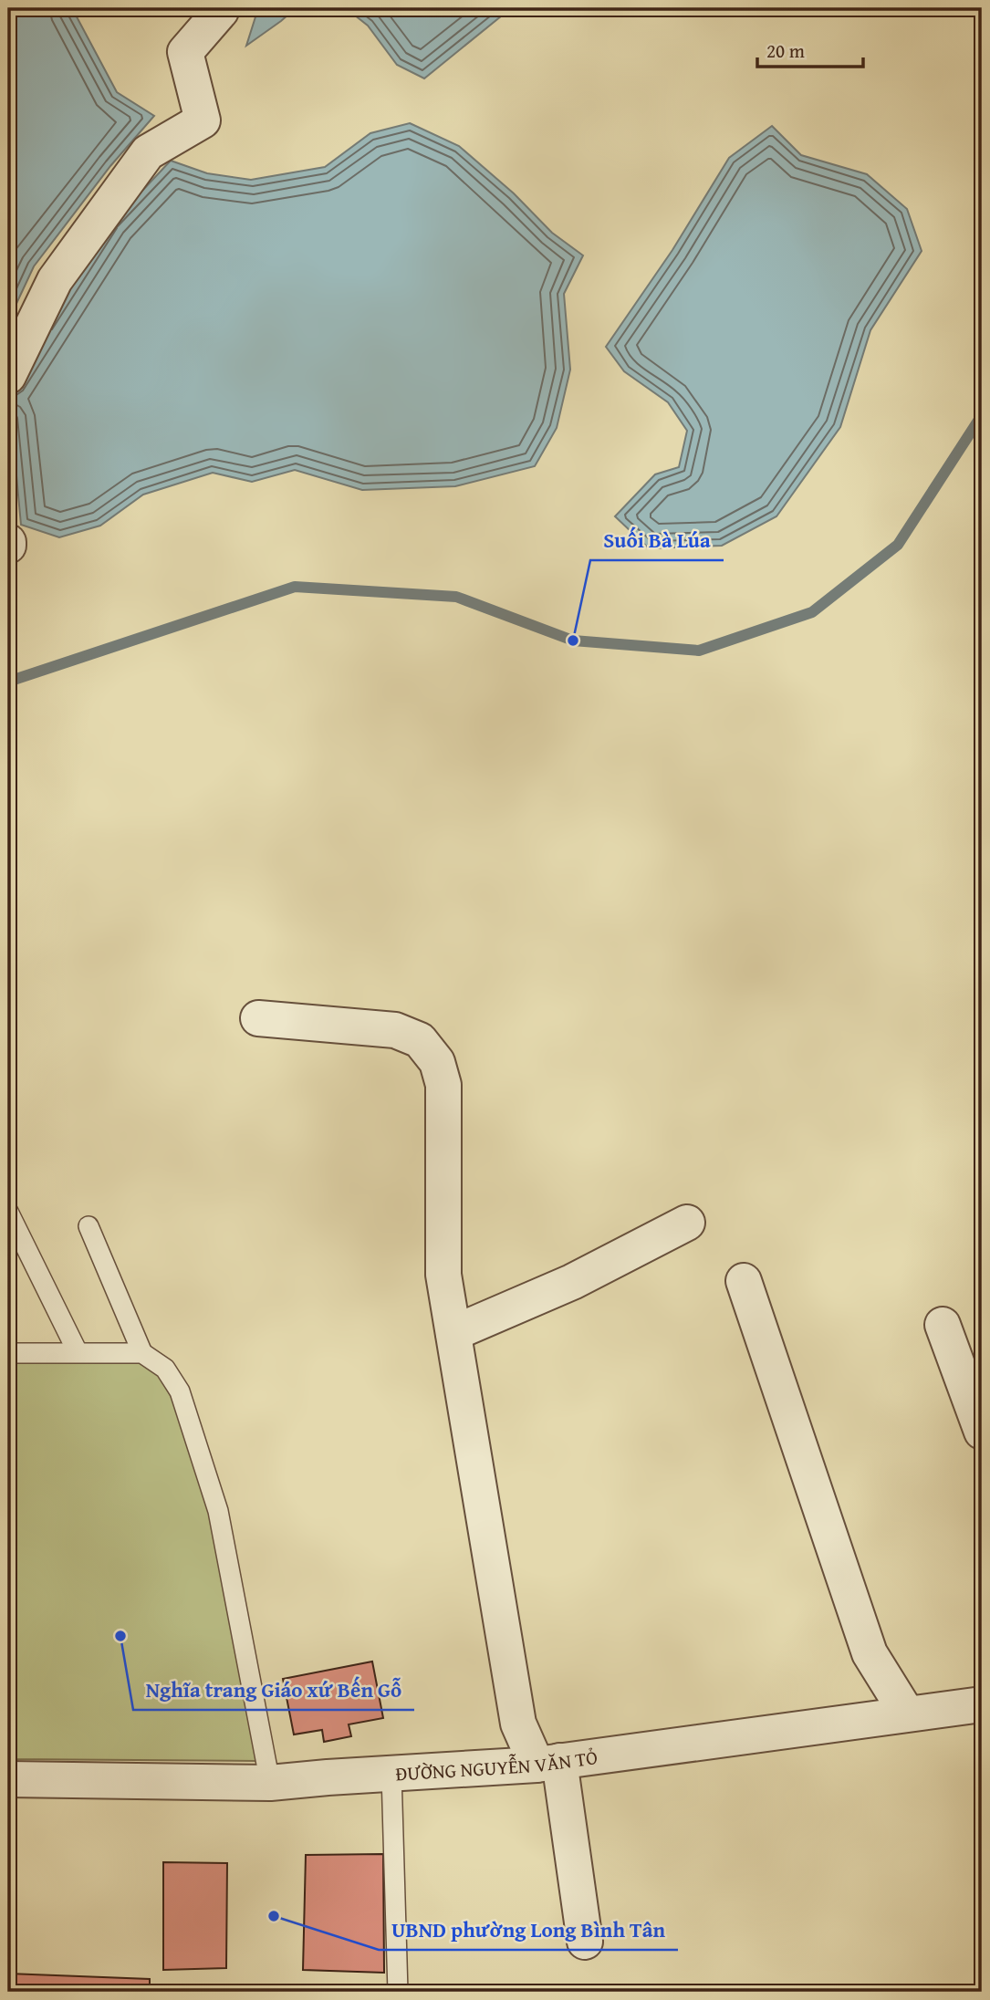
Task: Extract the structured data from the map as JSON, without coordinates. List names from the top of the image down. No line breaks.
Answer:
{"streets":{"street":["ĐƯỜNG NGUYỄN VĂN TỎ"]},"places":["Suối Bà Lúa","Nghĩa trang Giáo xứ Bến Gỗ","UBND phường Long Bình Tân"],"scale_bar":"20 m"}
